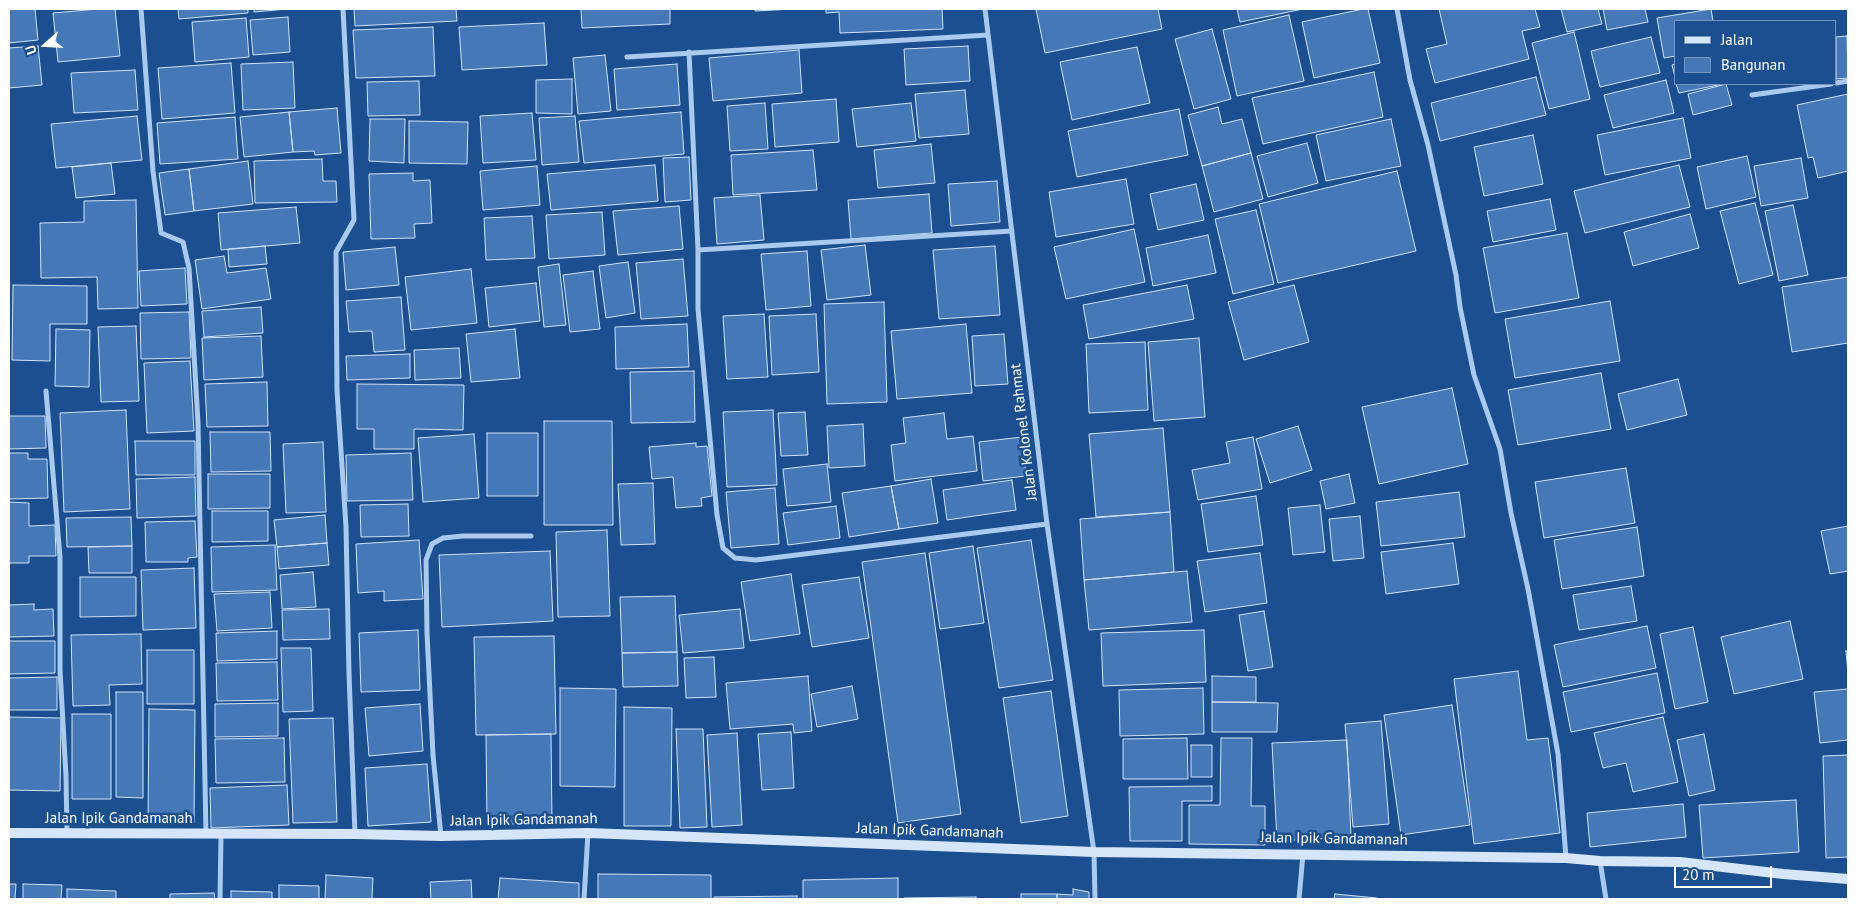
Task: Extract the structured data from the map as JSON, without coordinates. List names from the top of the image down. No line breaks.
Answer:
{"streets":{"street":["Jalan Kolonel Rahmat","Jalan Ipik Gandamanah"]},"crossings":[["Jalan Kolonel Rahmat","Jalan Ipik Gandamanah"]],"legend":["Jalan","Bangunan"],"scale_bar":"20 m","north":"left"}
